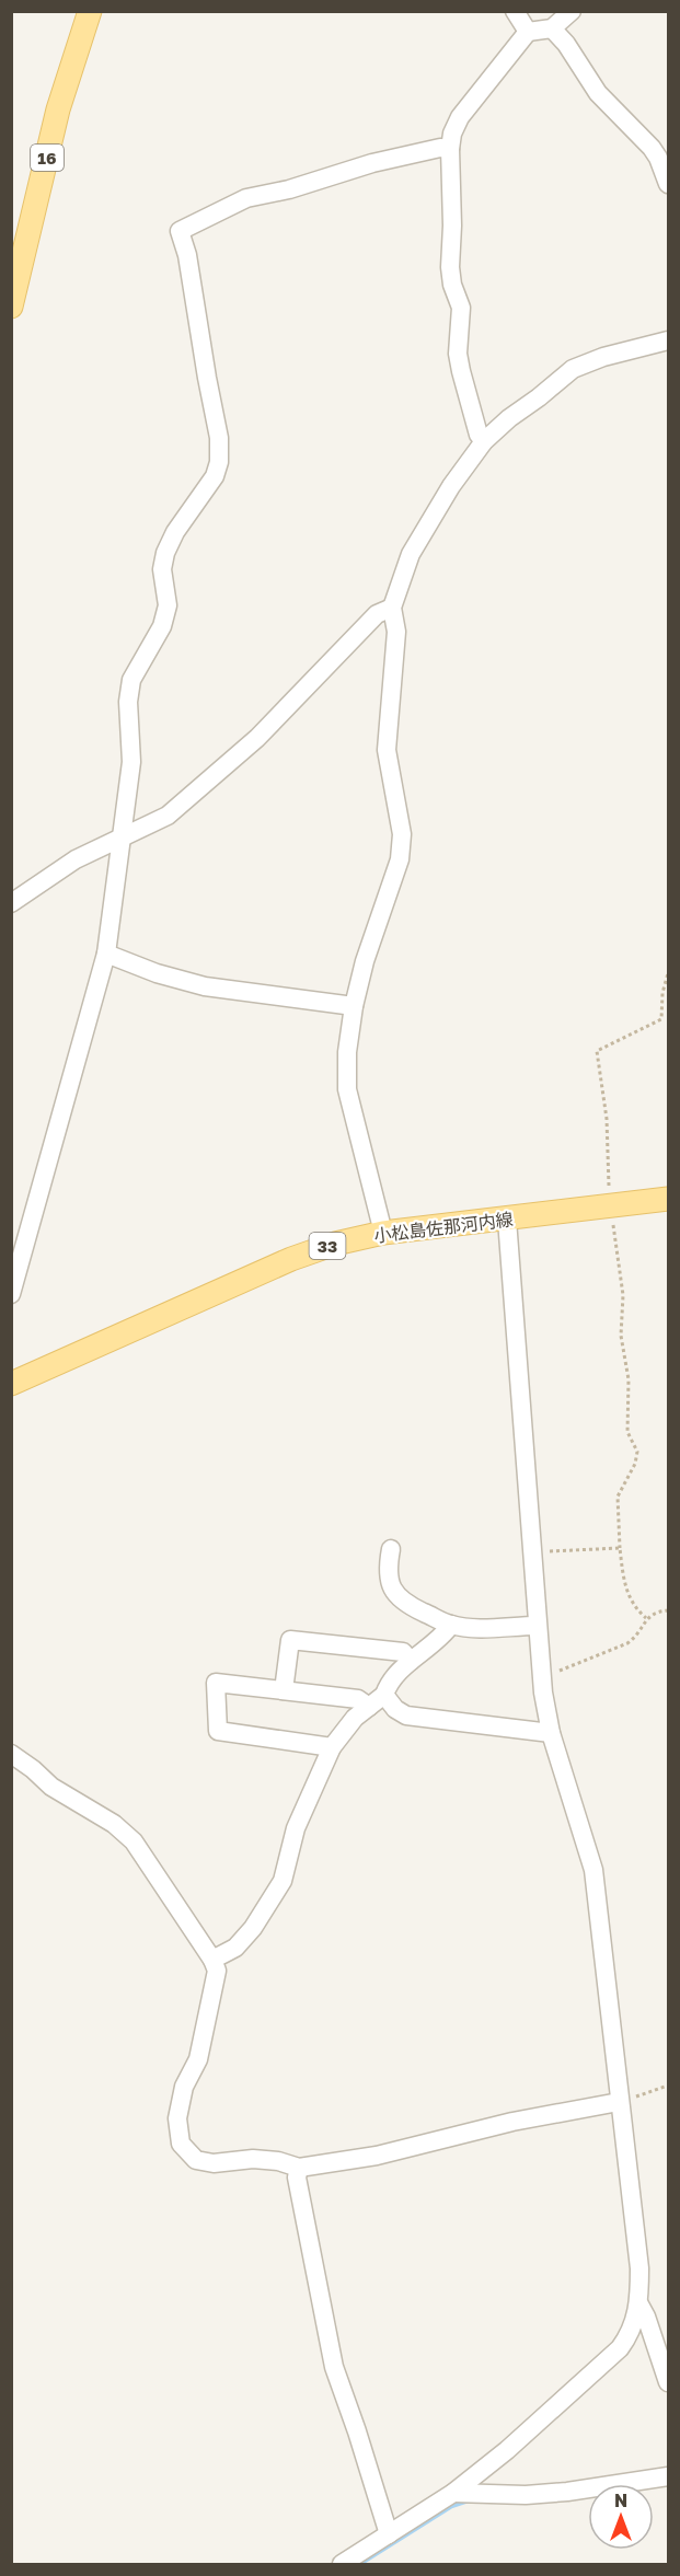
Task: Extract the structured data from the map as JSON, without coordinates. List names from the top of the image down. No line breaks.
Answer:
{"streets":{"main road":["16","小松島佐那河内線","33"]},"north":"top"}
